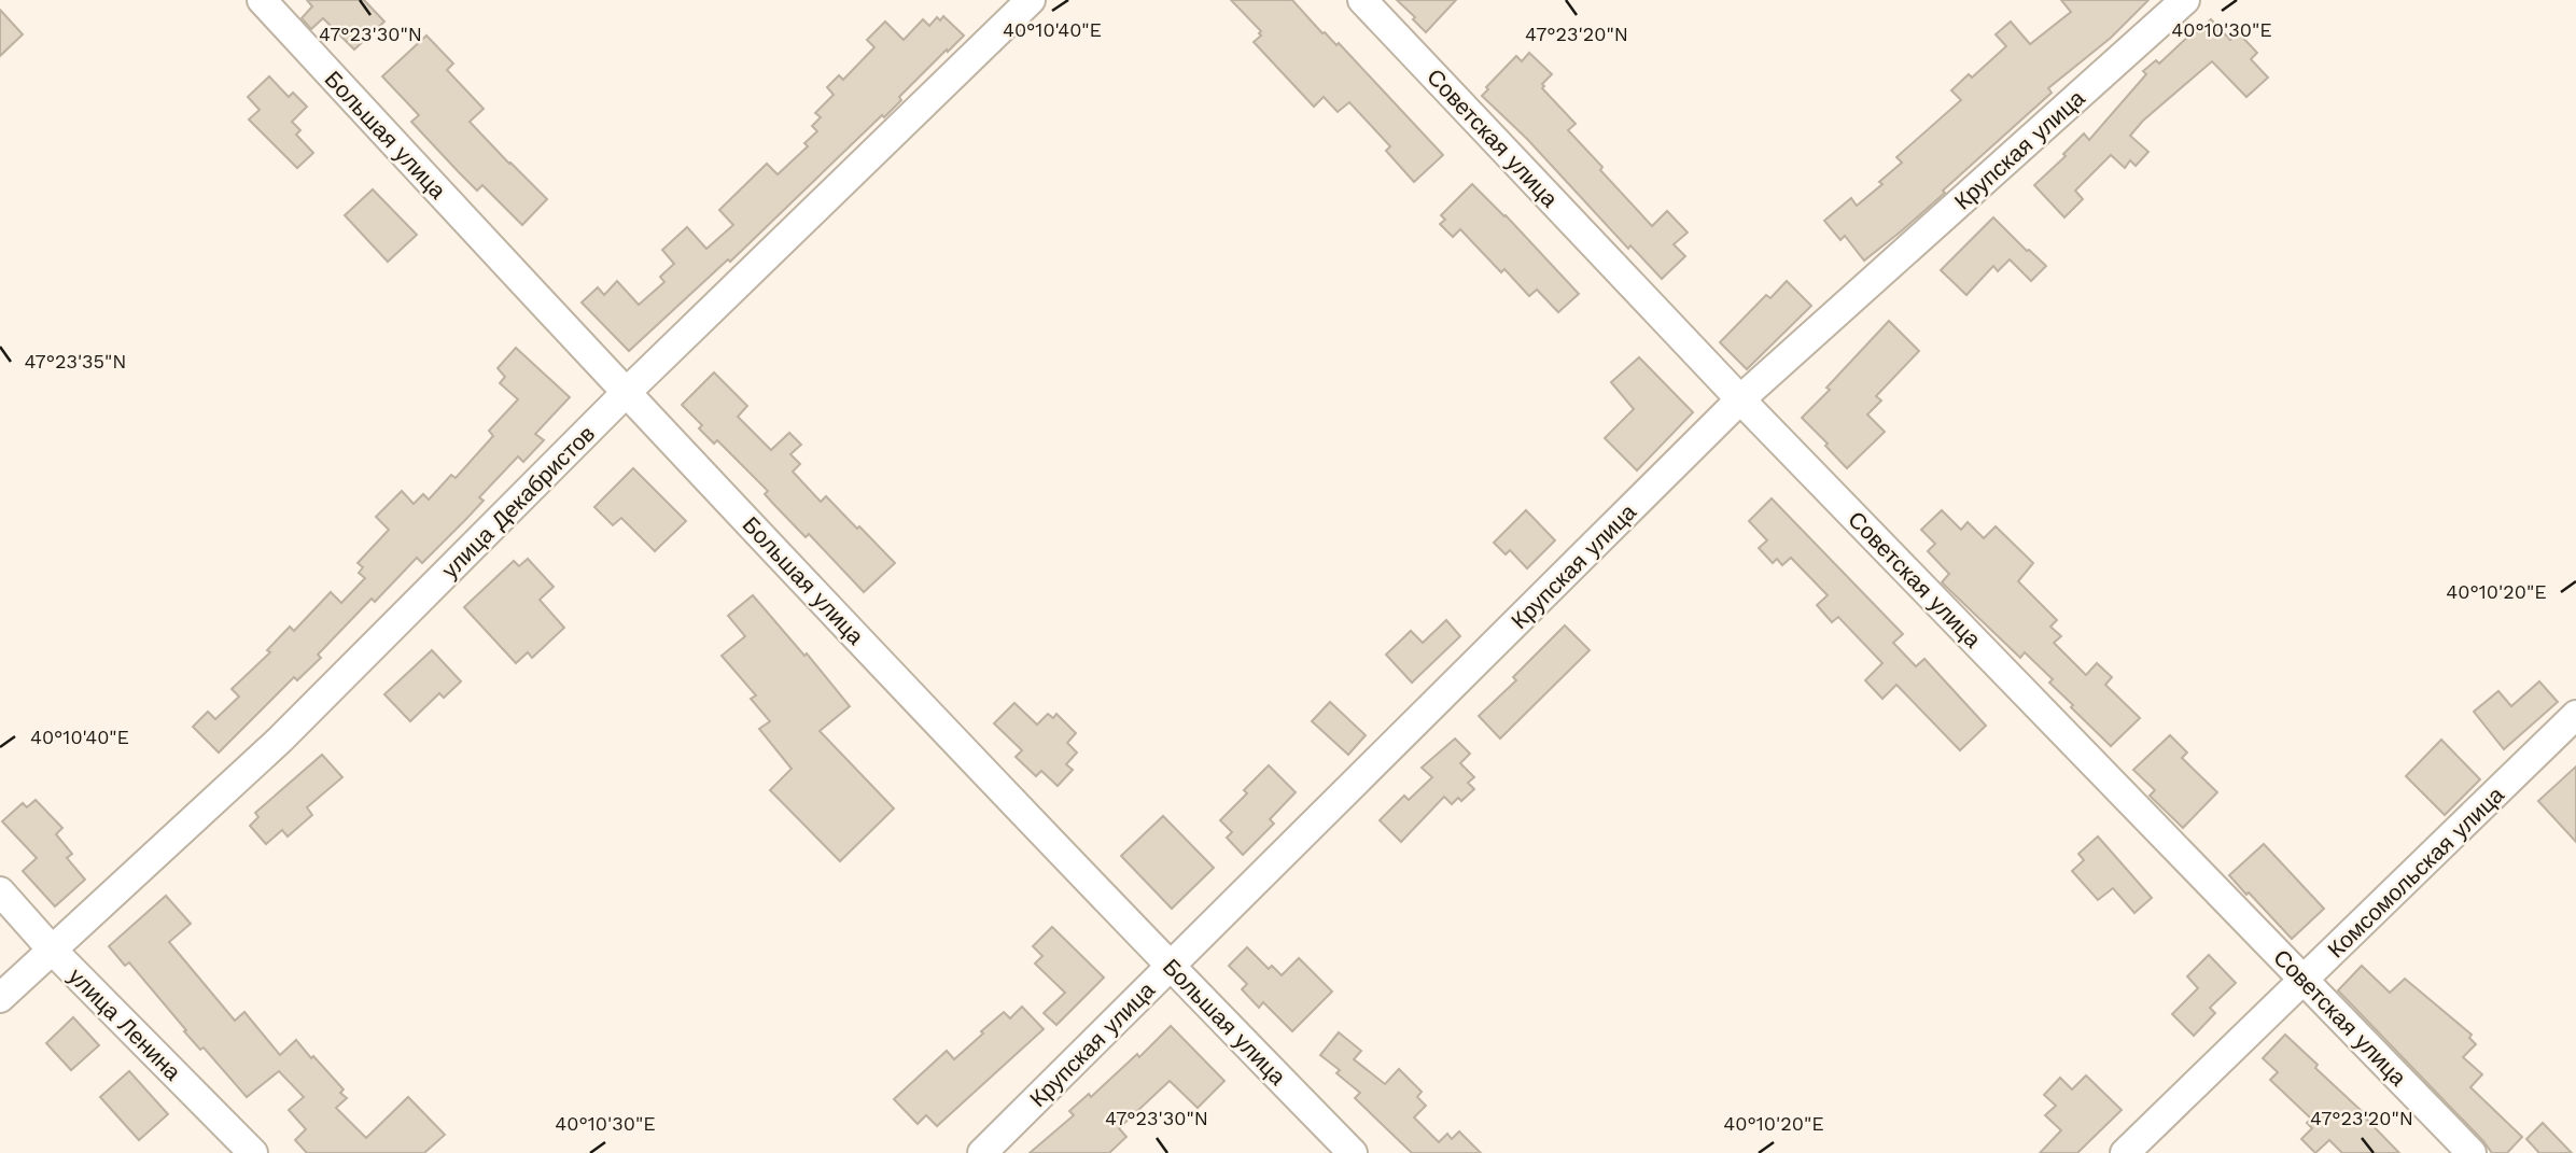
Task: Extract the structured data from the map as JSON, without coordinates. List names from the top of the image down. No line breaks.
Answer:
{"streets":{"street":["Большая улица","Советская улица","Крупская улица","улица Декабристов","Комсомольская улица","улица Ленина"]},"crossings":[["Большая улица","Крупская улица"],["Большая улица","улица Декабристов"],["Советская улица","Крупская улица"],["Советская улица","Комсомольская улица"],["улица Декабристов","улица Ленина"]],"coordinates":["40°10'40\"E","40°10'30\"E","47°23'30\"N","47°23'20\"N","47°23'35\"N","40°10'20\"E"]}
